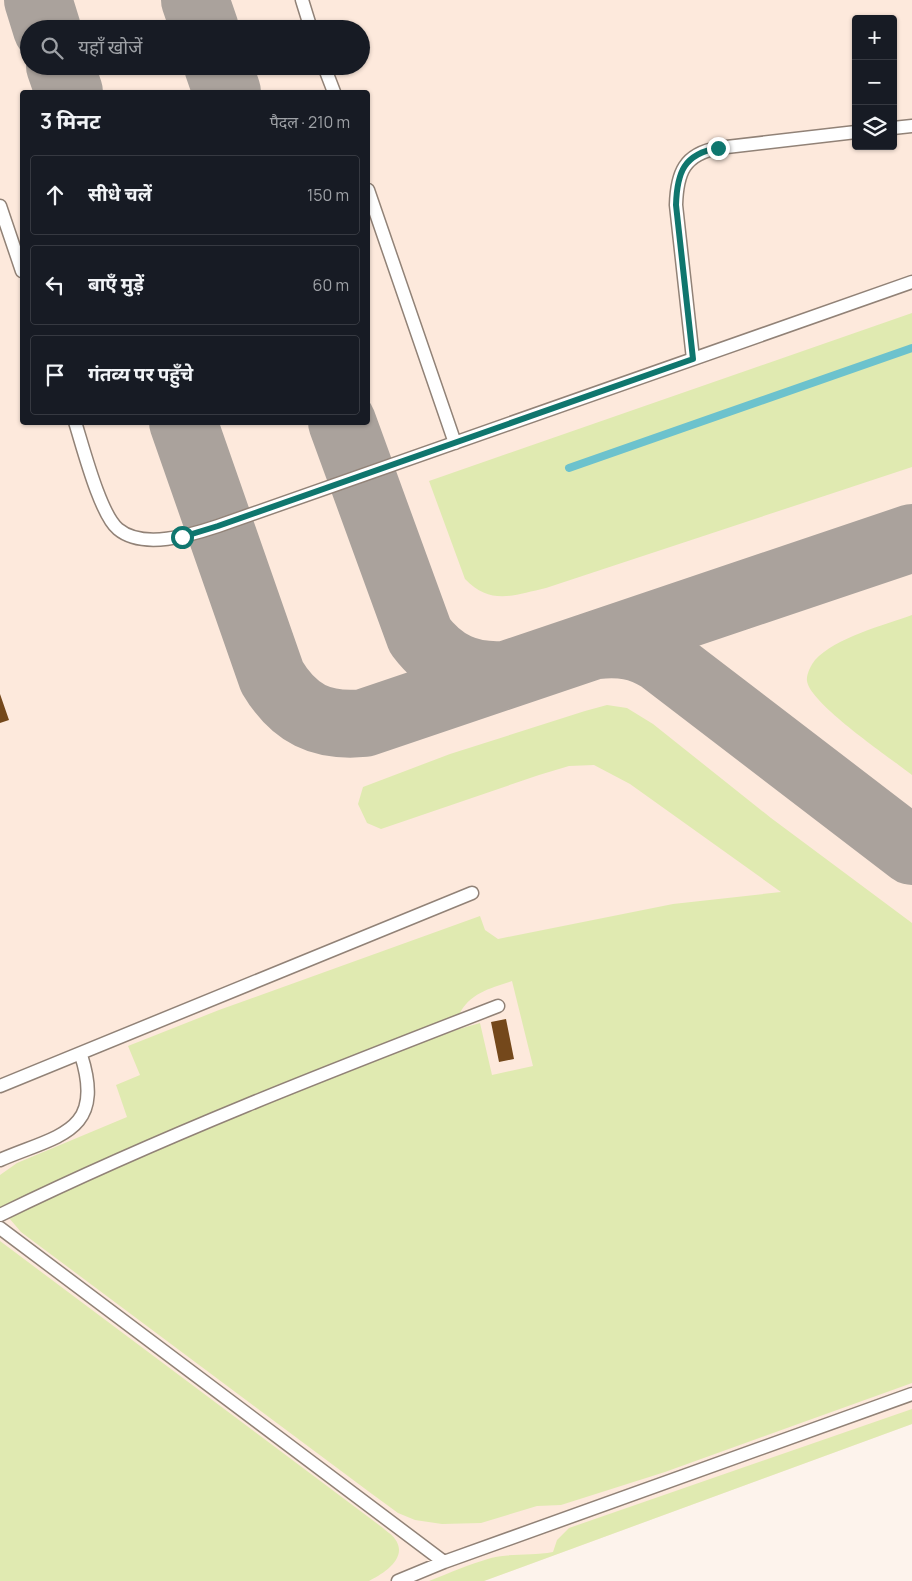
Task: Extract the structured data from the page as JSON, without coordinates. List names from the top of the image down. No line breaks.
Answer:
{"page":{"map_buttons":["+","−"],"search":"यहाँ खोजें","heading":["3 मिनट","पैदल · 210 m"],"list":[["सीधे चलें","150 m"],["बाएँ मुड़ें","60 m"],"गंतव्य पर पहुँचे"]}}
